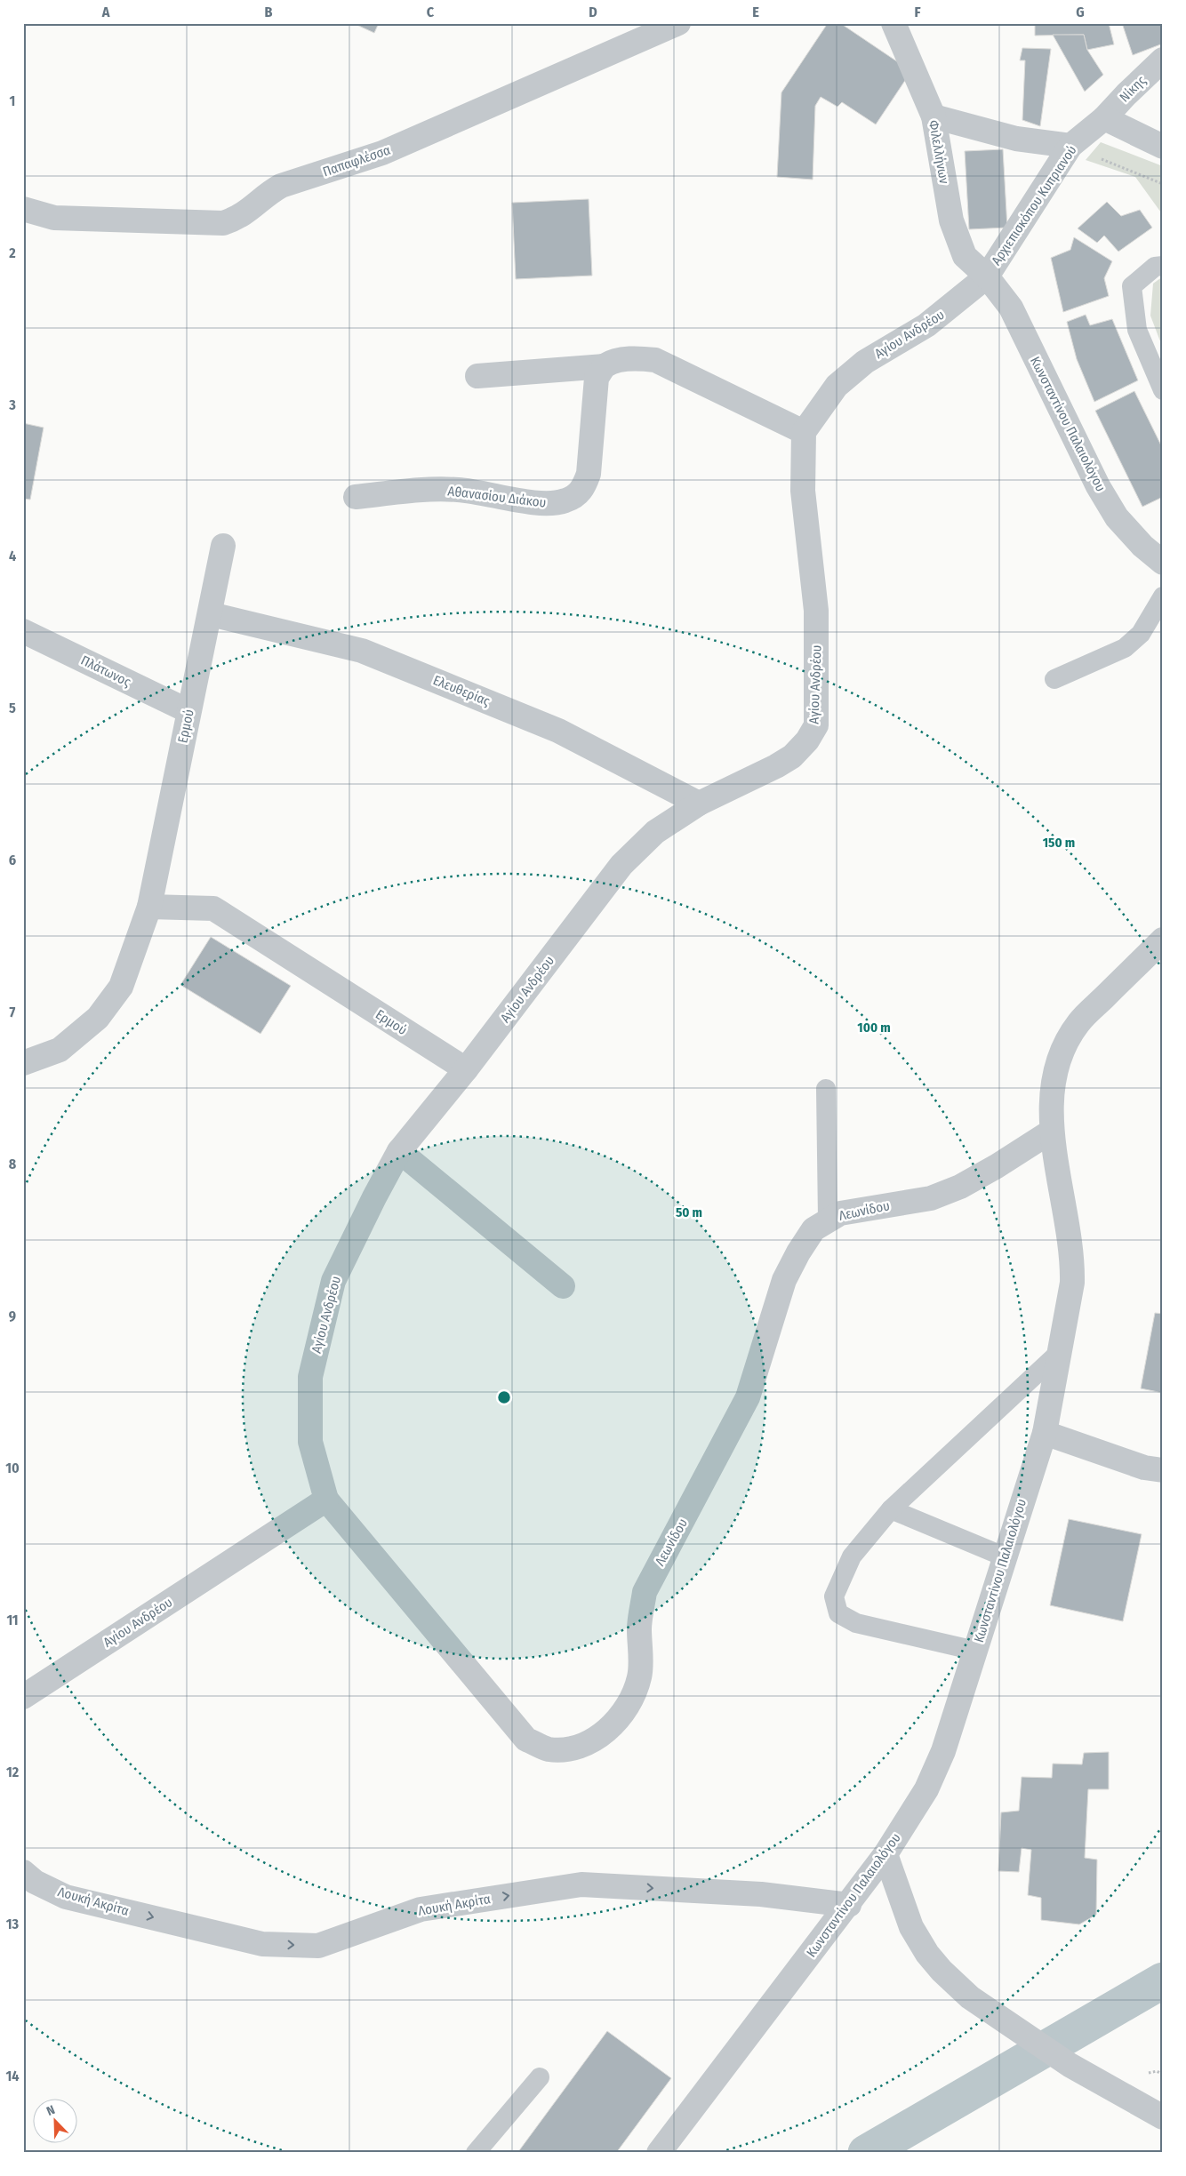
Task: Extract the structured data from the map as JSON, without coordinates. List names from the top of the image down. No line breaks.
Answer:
{"streets":{"street":["Νίκης","Φιλελλήνων","Παπαφλέσσα","Αρχιεπισκόπου Κυπριανού","Αγίου Ανδρέου","Κωνσταντίνου Παλαιολόγου","Αθανασίου Διάκου","Πλάτωνος","Ελευθερίας","Ερμού","Λεωνίδου","Λουκή Ακρίτα"]},"crossings":[["Νίκης","Αρχιεπισκόπου Κυπριανού"],["Φιλελλήνων","Αρχιεπισκόπου Κυπριανού"],["Φιλελλήνων","Αγίου Ανδρέου"],["Φιλελλήνων","Κωνσταντίνου Παλαιολόγου"],["Αρχιεπισκόπου Κυπριανού","Αγίου Ανδρέου"],["Αρχιεπισκόπου Κυπριανού","Κωνσταντίνου Παλαιολόγου"],["Αγίου Ανδρέου","Κωνσταντίνου Παλαιολόγου"],["Αγίου Ανδρέου","Ελευθερίας"],["Αγίου Ανδρέου","Ερμού"],["Αγίου Ανδρέου","Λεωνίδου"],["Κωνσταντίνου Παλαιολόγου","Λεωνίδου"],["Κωνσταντίνου Παλαιολόγου","Λουκή Ακρίτα"],["Πλάτωνος","Ερμού"],["Ελευθερίας","Ερμού"]],"one_way":["Λουκή Ακρίτα"],"north":"top left","grid":{"columns":["A","B","C","D","E","F","G"],"rows":["1","2","3","4","5","6","7","8","9","10","11","12","13","14"]},"rings":["150 m","100 m","50 m"]}
